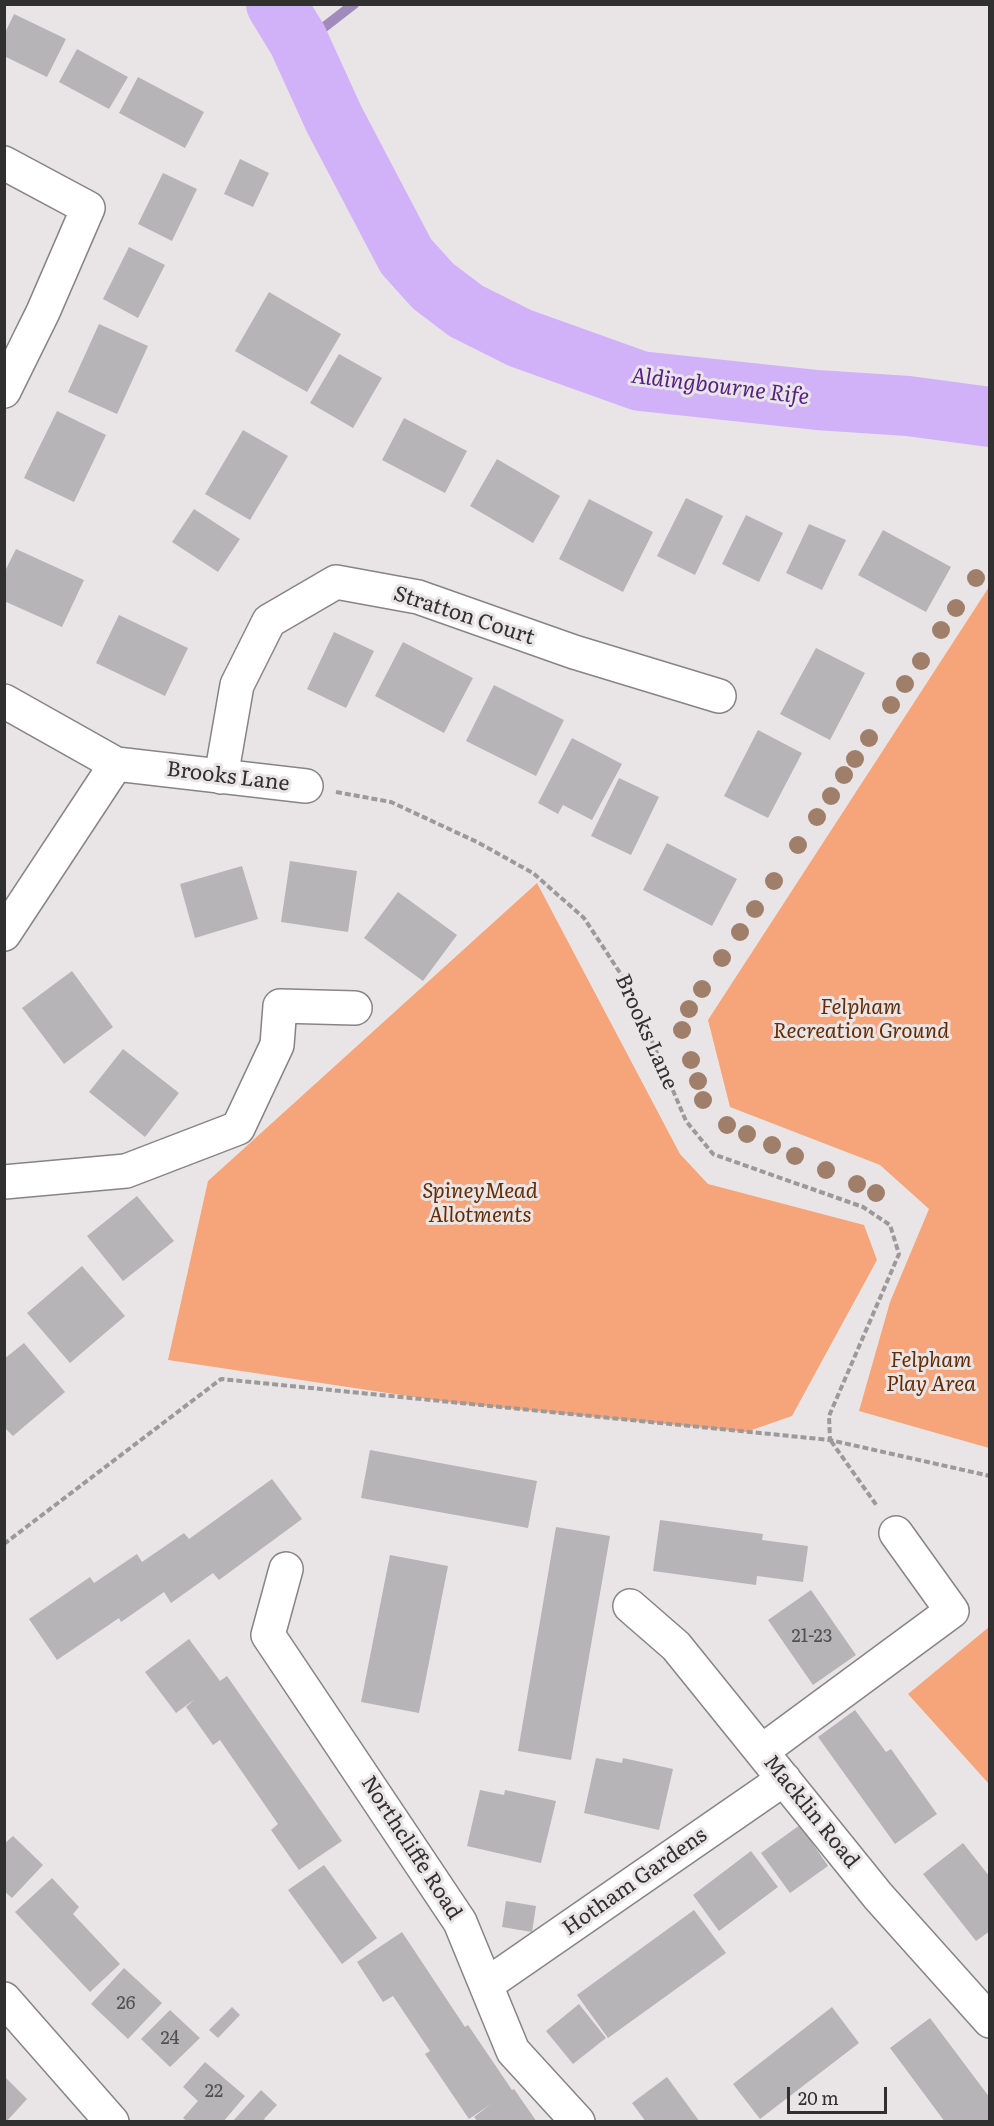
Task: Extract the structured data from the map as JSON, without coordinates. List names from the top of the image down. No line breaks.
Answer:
{"streets":{"street":["Stratton Court","Brooks Lane","Macklin Road","Northcliffe Road","Hotham Gardens"]},"crossings":[["Stratton Court","Brooks Lane"],["Macklin Road","Hotham Gardens"],["Northcliffe Road","Hotham Gardens"]],"water":["Aldingbourne Rife"],"parks":["Felpham Recreation Ground","SpineyMead Allotments","Felpham Play Area"],"house_numbers":["21-23","26","24","22"],"scale_bar":"20 m"}
